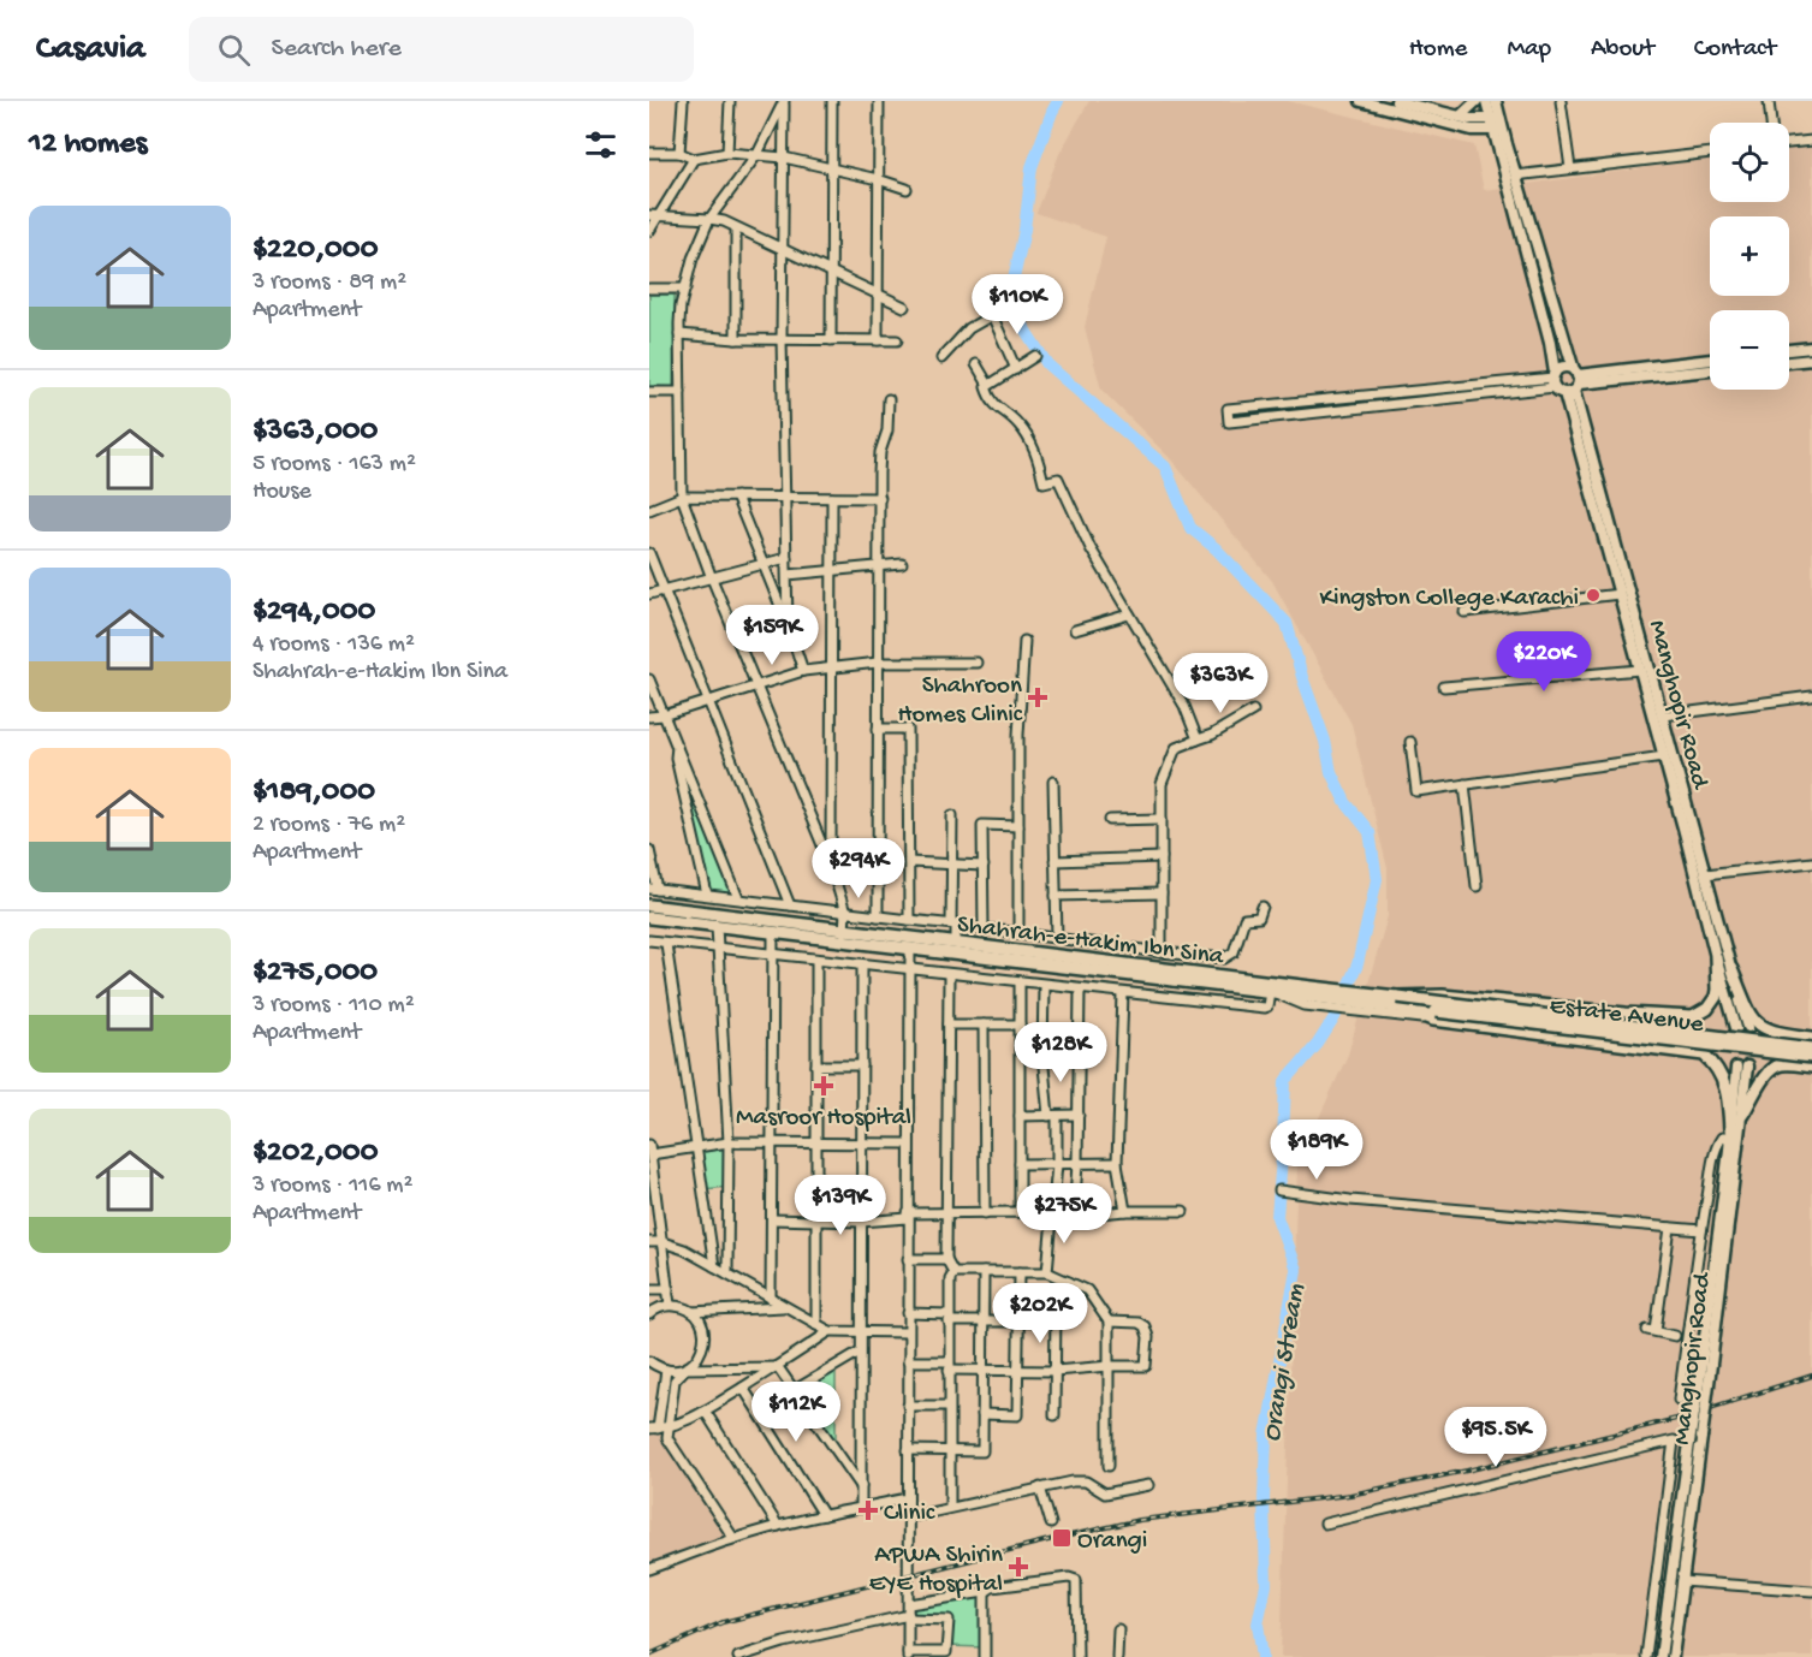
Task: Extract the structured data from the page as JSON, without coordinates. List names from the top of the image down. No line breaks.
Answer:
{"streets":{"highway":["Shahrah-e-Hakim Ibn Sina","Estate Avenue"],"main road":["Manghopir Road"]},"water":["Orangi Stream"],"places":{"other":["Kingston College Karachi"],"health":["Shahroon Homes Clinic","Masroor Hospital","Clinic","APWA Shirin EYE Hospital"],"transit":["Orangi"]},"page":{"header":"Casavia","search":"Search here","nav":["Home","Map","About","Contact"],"heading":"12 homes","map_buttons":["+","−"],"list":[{"name":"$220,000","note":"3 rooms · 89 m² · Apartment"},{"name":"$363,000","note":"5 rooms · 163 m² · House"},{"name":"$294,000","note":"4 rooms · 136 m² · Shahrah-e-Hakim Ibn Sina"},{"name":"$189,000","note":"2 rooms · 76 m² · Apartment"},{"name":"$275,000","note":"3 rooms · 110 m² · Apartment"},{"name":"$202,000","note":"3 rooms · 116 m² · Apartment"}],"price":["$110K","$159K","$220K","$363K","$294K","$128K","$189K","$139K","$275K","$202K","$112K","$95.5K"]}}
